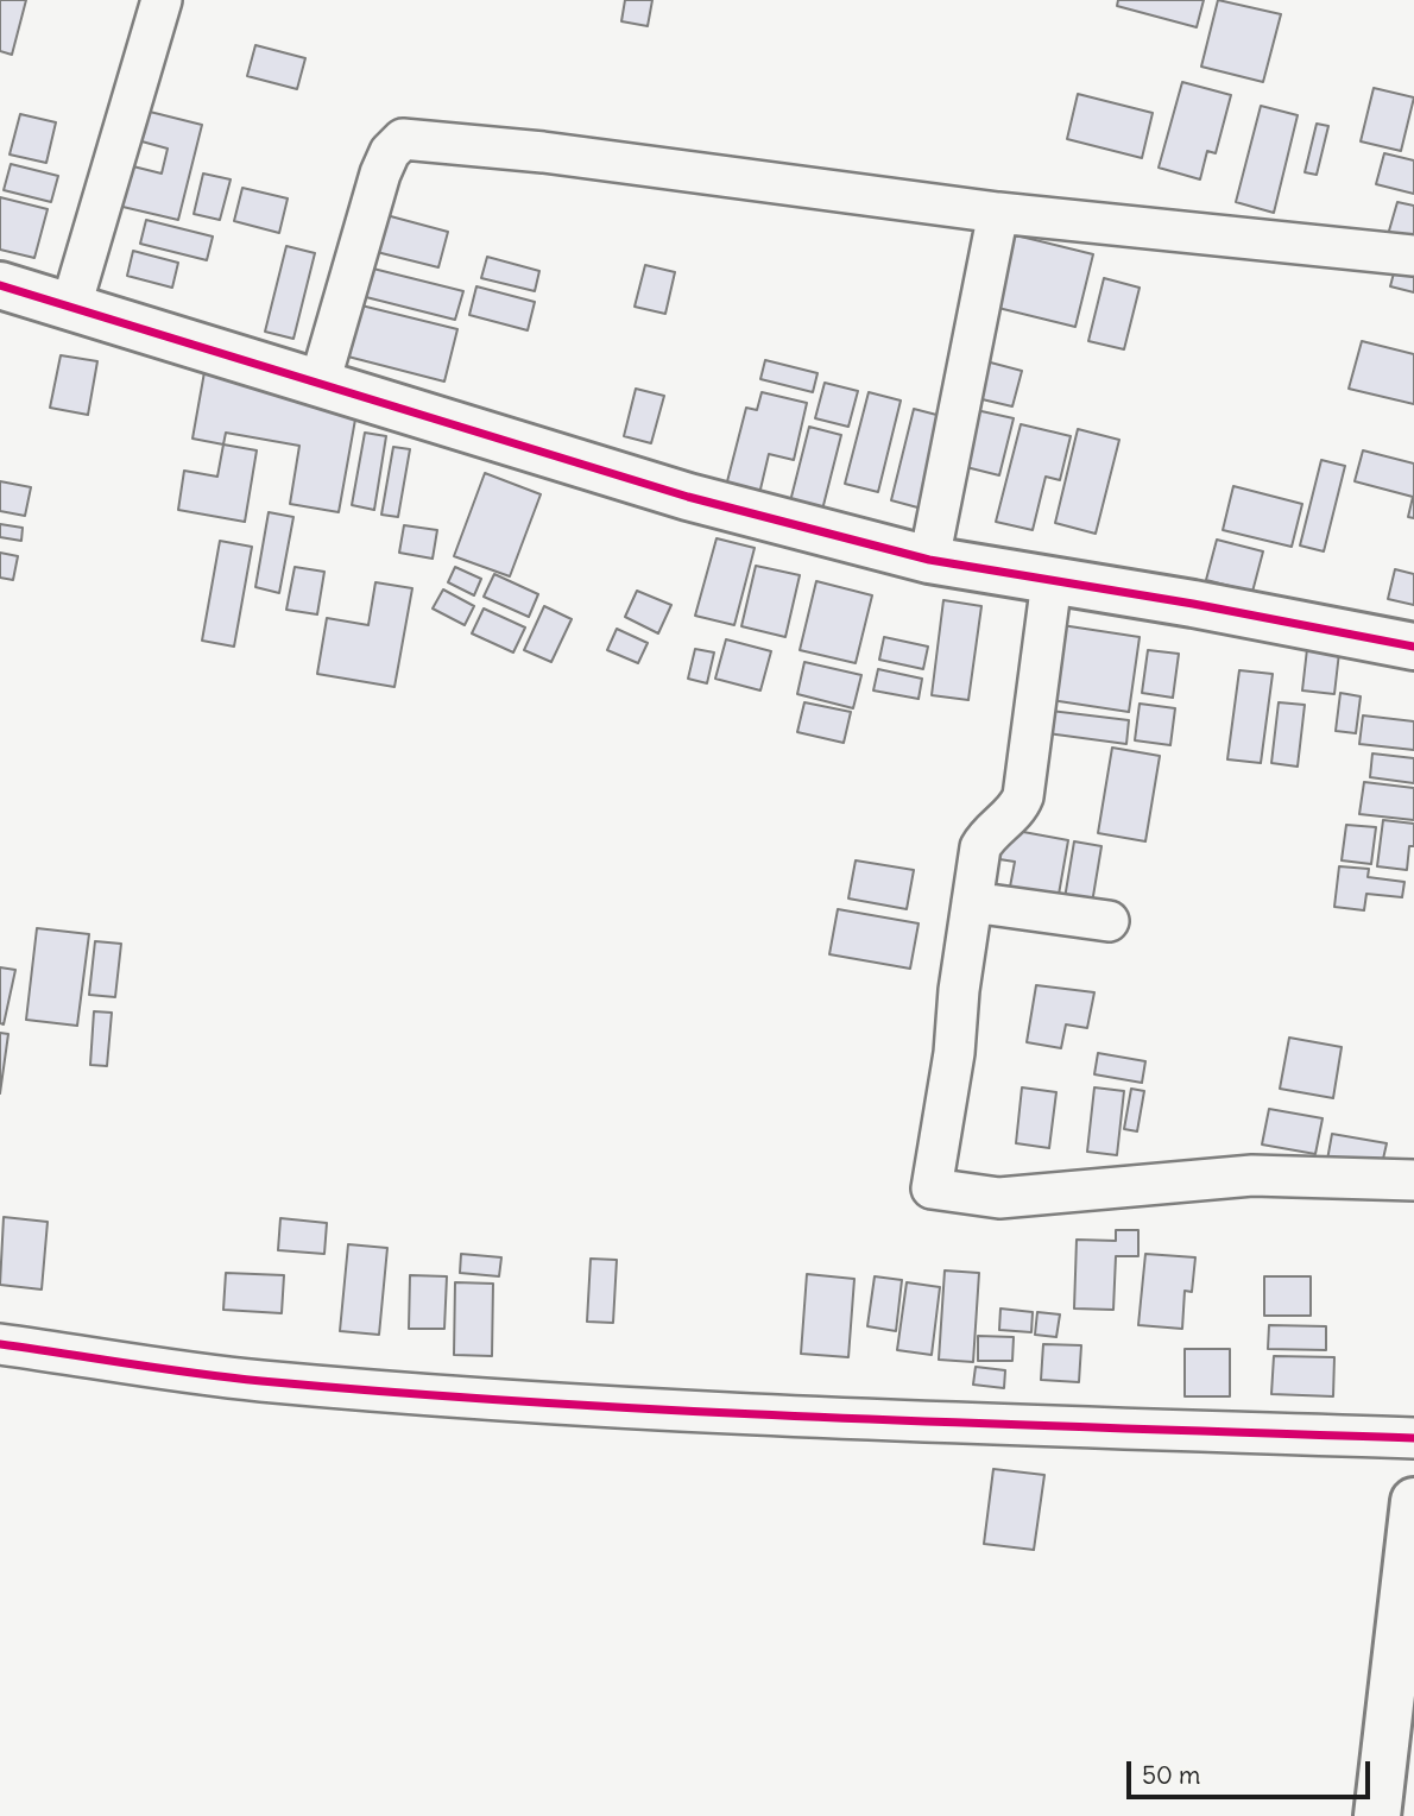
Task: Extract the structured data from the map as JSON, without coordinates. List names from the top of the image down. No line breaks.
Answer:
{"scale_bar":"50 m"}
